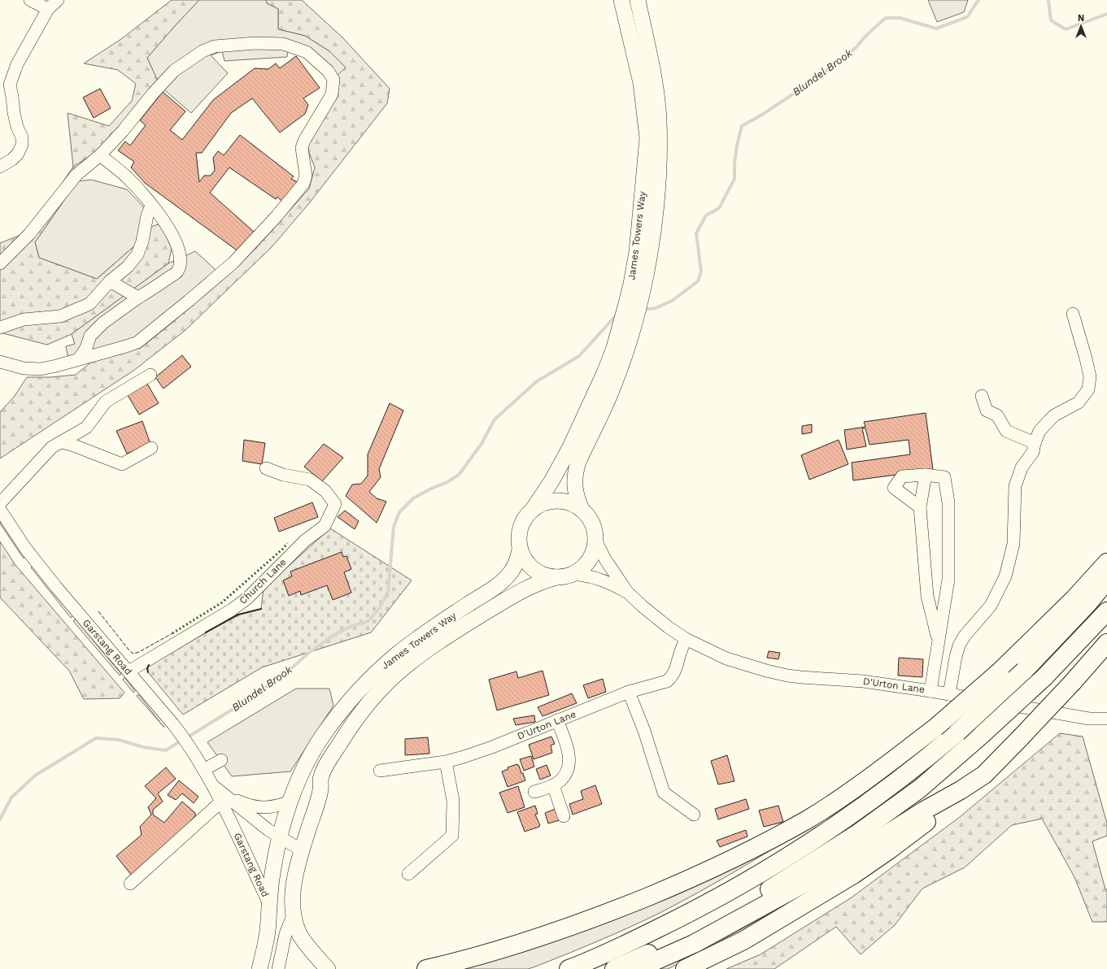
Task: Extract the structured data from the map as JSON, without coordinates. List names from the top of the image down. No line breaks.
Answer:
{"streets":{"main road":["James Towers Way","Garstang Road"],"street":["Church Lane","D'Urton Lane"]},"crossings":[["James Towers Way","Garstang Road"],["James Towers Way","D'Urton Lane"],["Church Lane","Garstang Road"]],"water":["Blundel Brook"],"north":"top"}
